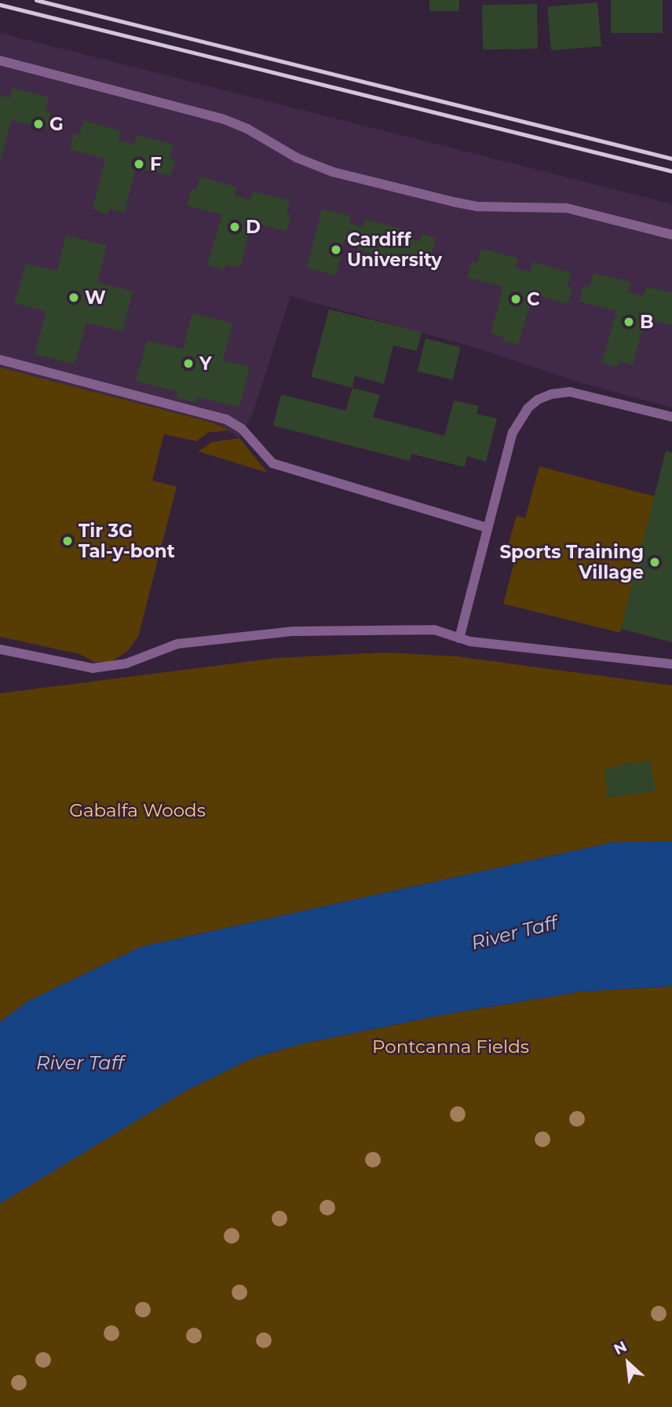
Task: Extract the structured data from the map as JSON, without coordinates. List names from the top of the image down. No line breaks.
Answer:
{"water":["River Taff"],"parks":["Gabalfa Woods","Pontcanna Fields"],"places":["G","F","D","Cardiff University","W","C","B","Y","Tir 3G Tal-y-bont","Sports Training Village"],"north":"top left"}
